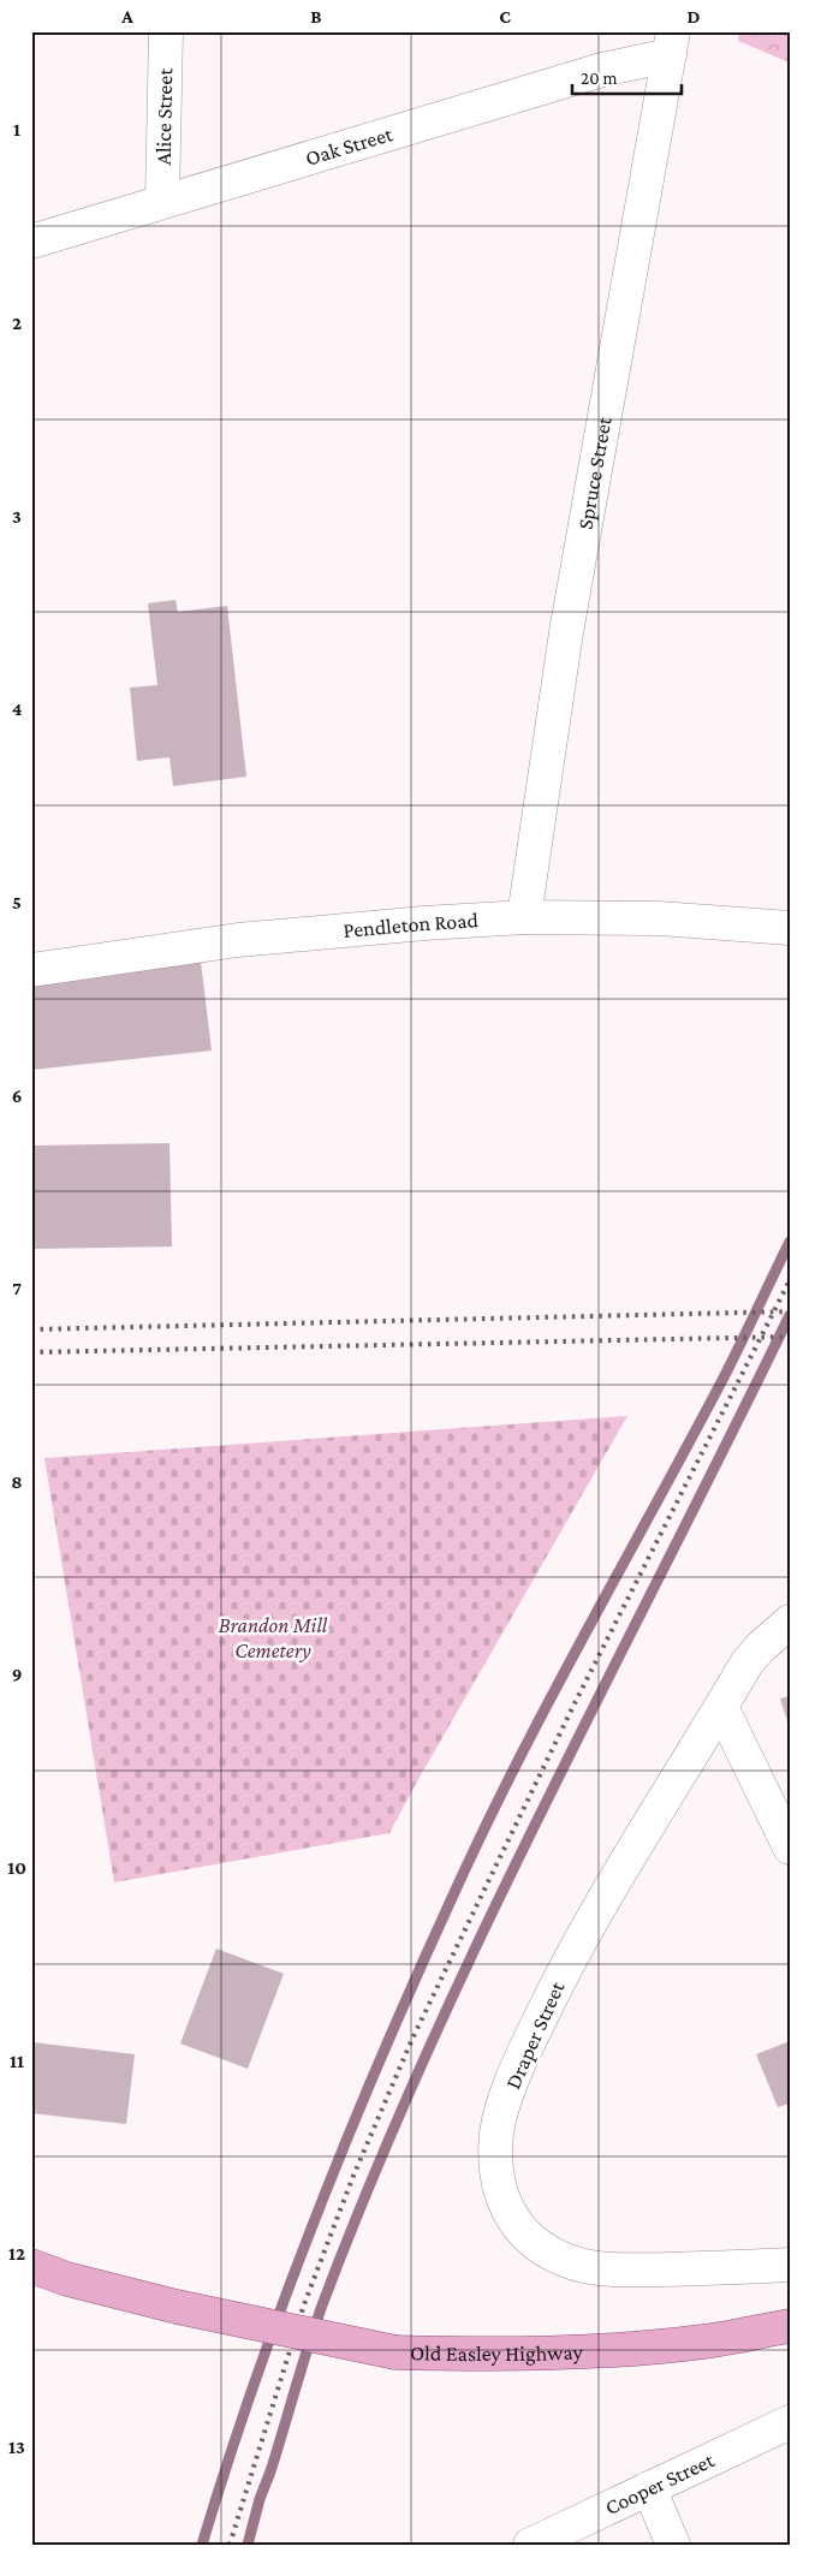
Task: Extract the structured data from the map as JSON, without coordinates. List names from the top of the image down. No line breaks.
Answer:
{"streets":{"main road":["Old Easley Highway"],"street":["Alice Street","Oak Street","Spruce Street","Pendleton Road","Draper Street","Cooper Street"]},"crossings":[["Alice Street","Oak Street"],["Oak Street","Spruce Street"],["Spruce Street","Pendleton Road"]],"parks":["Brandon Mill Cemetery"],"scale_bar":"20 m","grid":{"columns":["A","B","C","D"],"rows":["1","2","3","4","5","6","7","8","9","10","11","12","13"]}}
